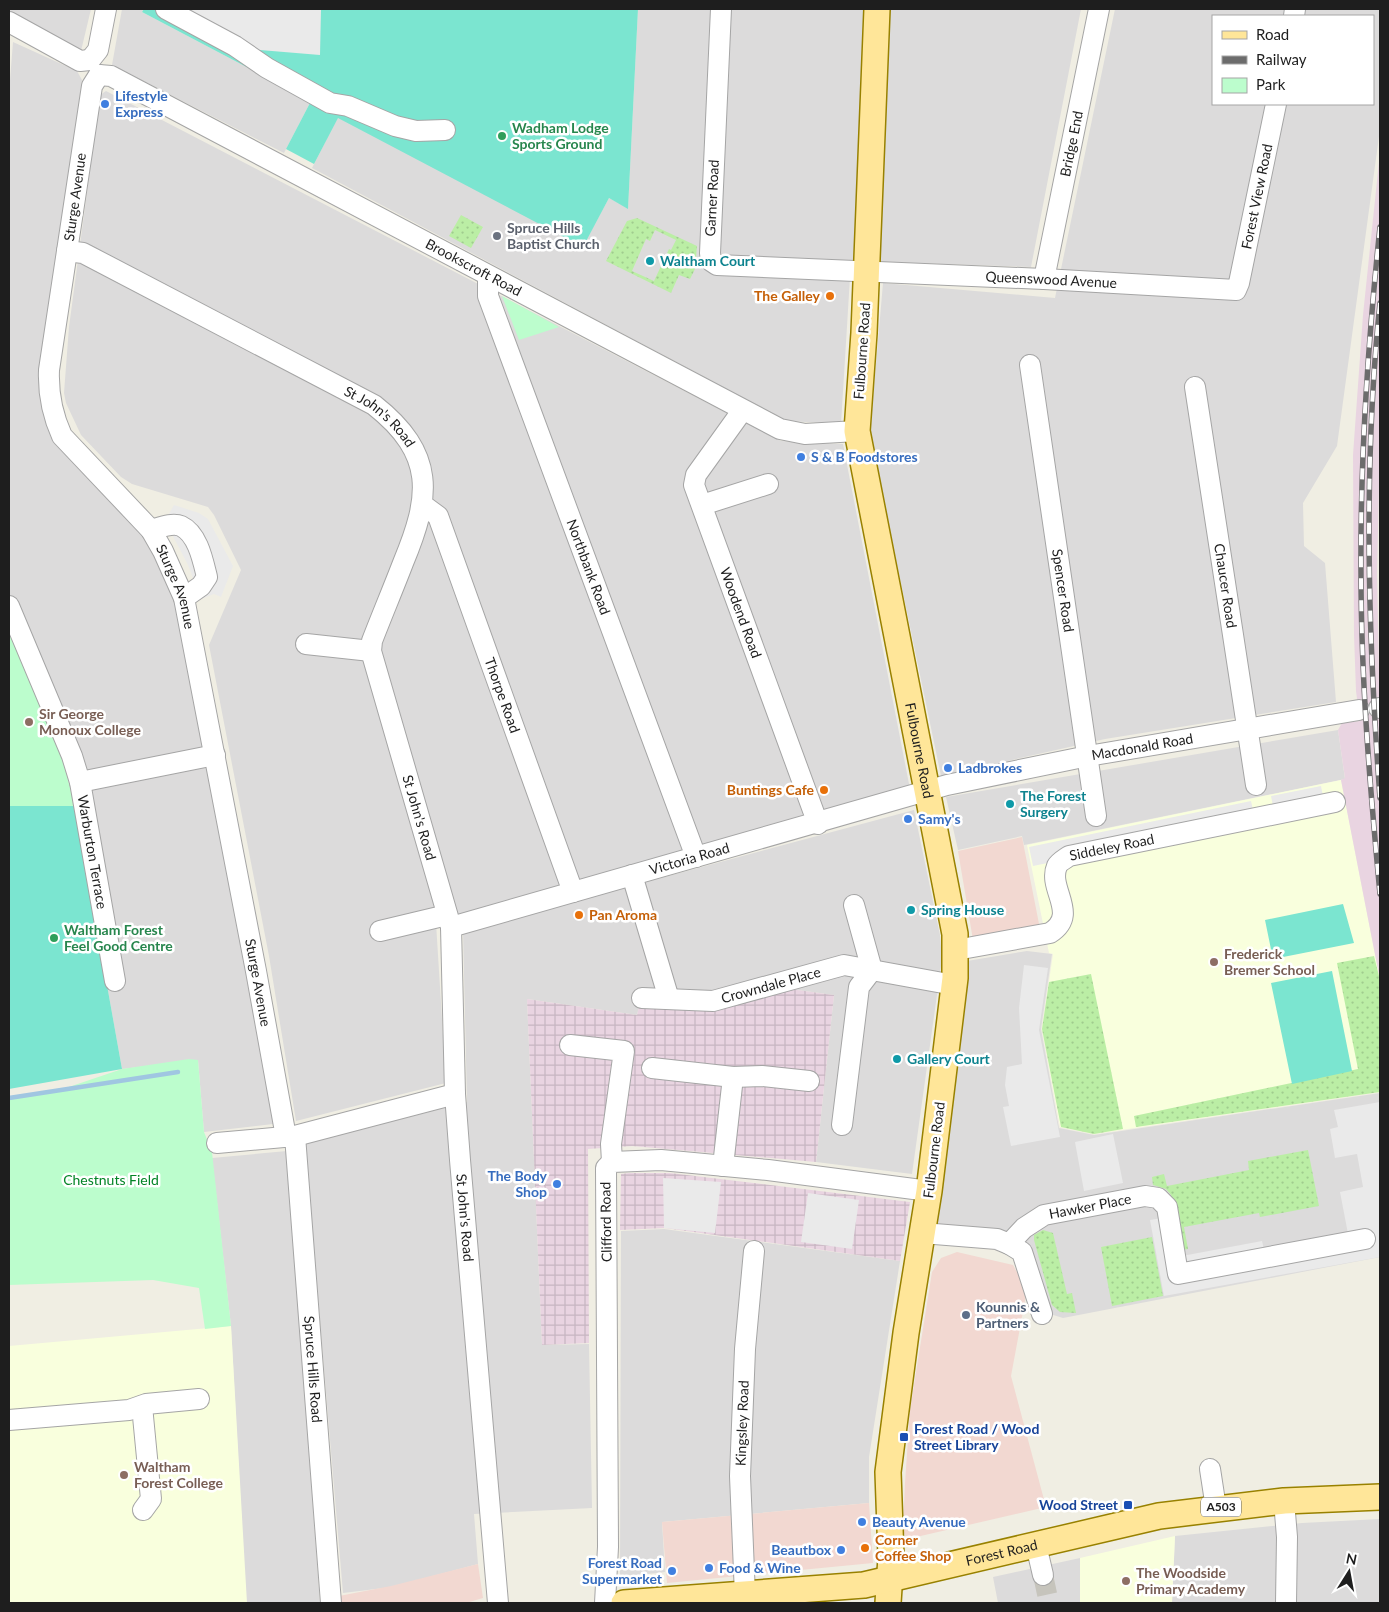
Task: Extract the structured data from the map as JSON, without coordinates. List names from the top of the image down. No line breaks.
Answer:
{"streets":{"main road":["Fulbourne Road","A503","Forest Road"],"street":["Bridge End","Sturge Avenue","Forest View Road","Garner Road","Brookscroft Road","Queenswood Avenue","St John's Road","Northbank Road","Chaucer Road","Spencer Road","Woodend Road","Thorpe Road","Macdonald Road","Siddeley Road","Warburton Terrace","Victoria Road","Crowndale Place","Hawker Place","Clifford Road","Spruce Hills Road","Kingsley Road"]},"crossings":[["Bridge End","Queenswood Avenue"],["Sturge Avenue","Brookscroft Road"],["Sturge Avenue","St John's Road"],["Sturge Avenue","Warburton Terrace"],["Sturge Avenue","Spruce Hills Road"],["Forest View Road","Queenswood Avenue"],["Garner Road","Queenswood Avenue"],["Garner Road","Fulbourne Road"],["Brookscroft Road","Fulbourne Road"],["Brookscroft Road","Northbank Road"],["Brookscroft Road","Woodend Road"],["Queenswood Avenue","Fulbourne Road"],["Fulbourne Road","Macdonald Road"],["Fulbourne Road","Siddeley Road"],["Fulbourne Road","Victoria Road"],["Fulbourne Road","Crowndale Place"],["Fulbourne Road","Clifford Road"],["Fulbourne Road","Forest Road"],["St John's Road","Thorpe Road"],["St John's Road","Victoria Road"],["Northbank Road","Victoria Road"],["Chaucer Road","Macdonald Road"],["Spencer Road","Macdonald Road"],["Woodend Road","Victoria Road"],["Thorpe Road","Victoria Road"],["Macdonald Road","Victoria Road"],["Kingsley Road","Forest Road"]],"parks":["Chestnuts Field"],"places":{"other":["Lifestyle Express","Wadham Lodge Sports Ground","Spruce Hills Baptist Church","Waltham Court","The Galley","S & B Foodstores","Sir George Monoux College","Ladbrokes","Buntings Cafe","The Forest Surgery","Samy's","Spring House","Pan Aroma","Waltham Forest Feel Good Centre","Frederick Bremer School","Gallery Court","The Body Shop","Kounnis & Partners","Waltham Forest College","Beauty Avenue","Corner Coffee Shop","Beautbox","Food & Wine","Forest Road Supermarket","The Woodside Primary Academy"],"transit":["Forest Road / Wood Street Library","Wood Street"]},"legend":["Road","Railway","Park"],"north":"top"}
